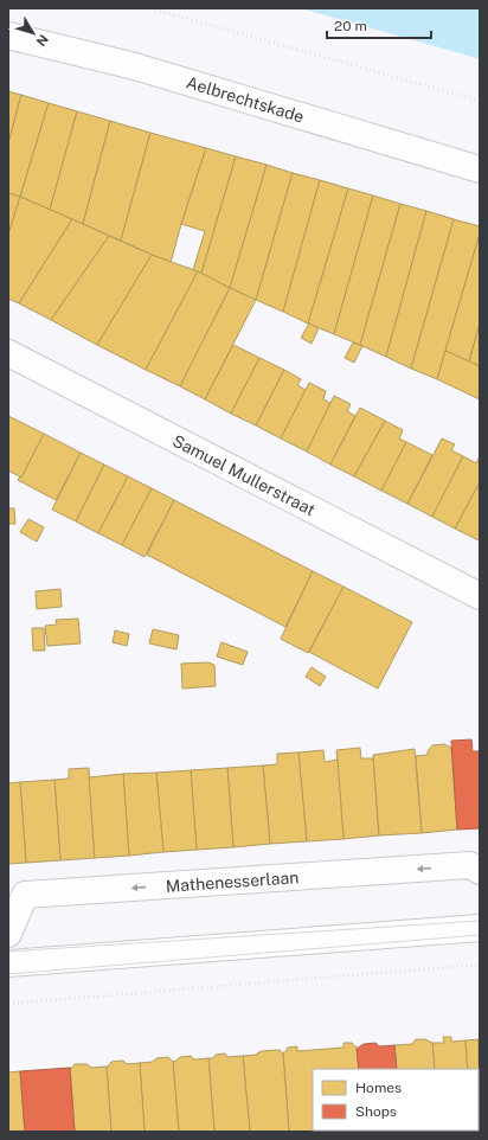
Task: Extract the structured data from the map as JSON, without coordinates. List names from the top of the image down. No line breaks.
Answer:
{"streets":{"street":["Aelbrechtskade","Samuel Mullerstraat","Mathenesserlaan"]},"legend":["Homes","Shops"],"scale_bar":"20 m","north":"bottom right"}
